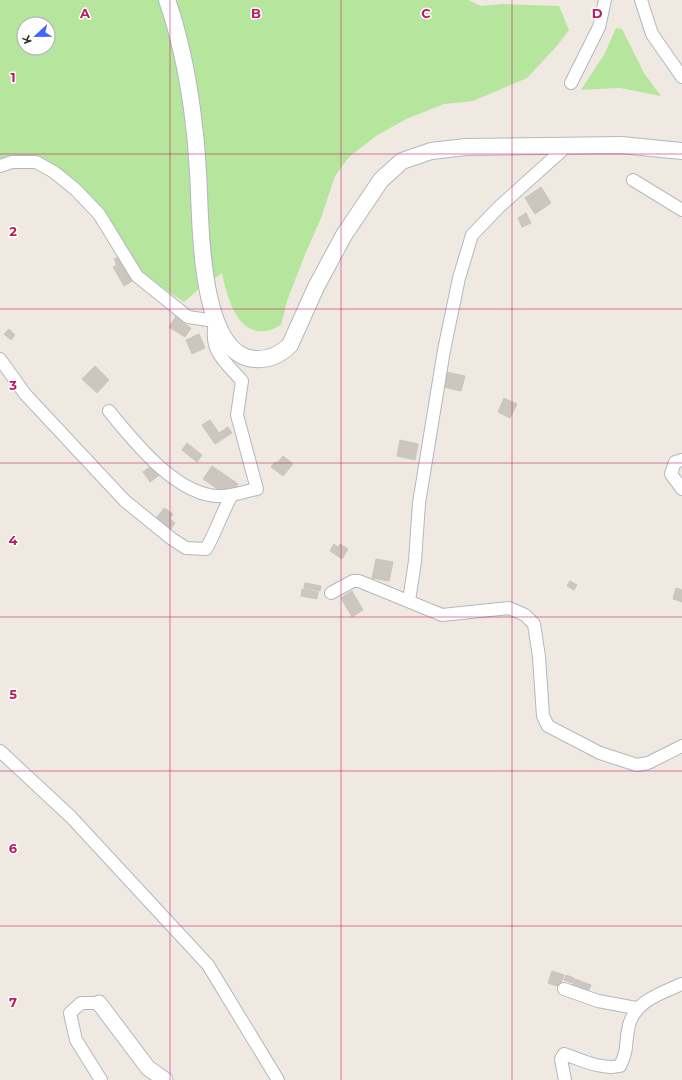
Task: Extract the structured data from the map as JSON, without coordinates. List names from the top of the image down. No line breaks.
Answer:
{"north":"left","grid":{"columns":["A","B","C","D"],"rows":["1","2","3","4","5","6","7"]}}
